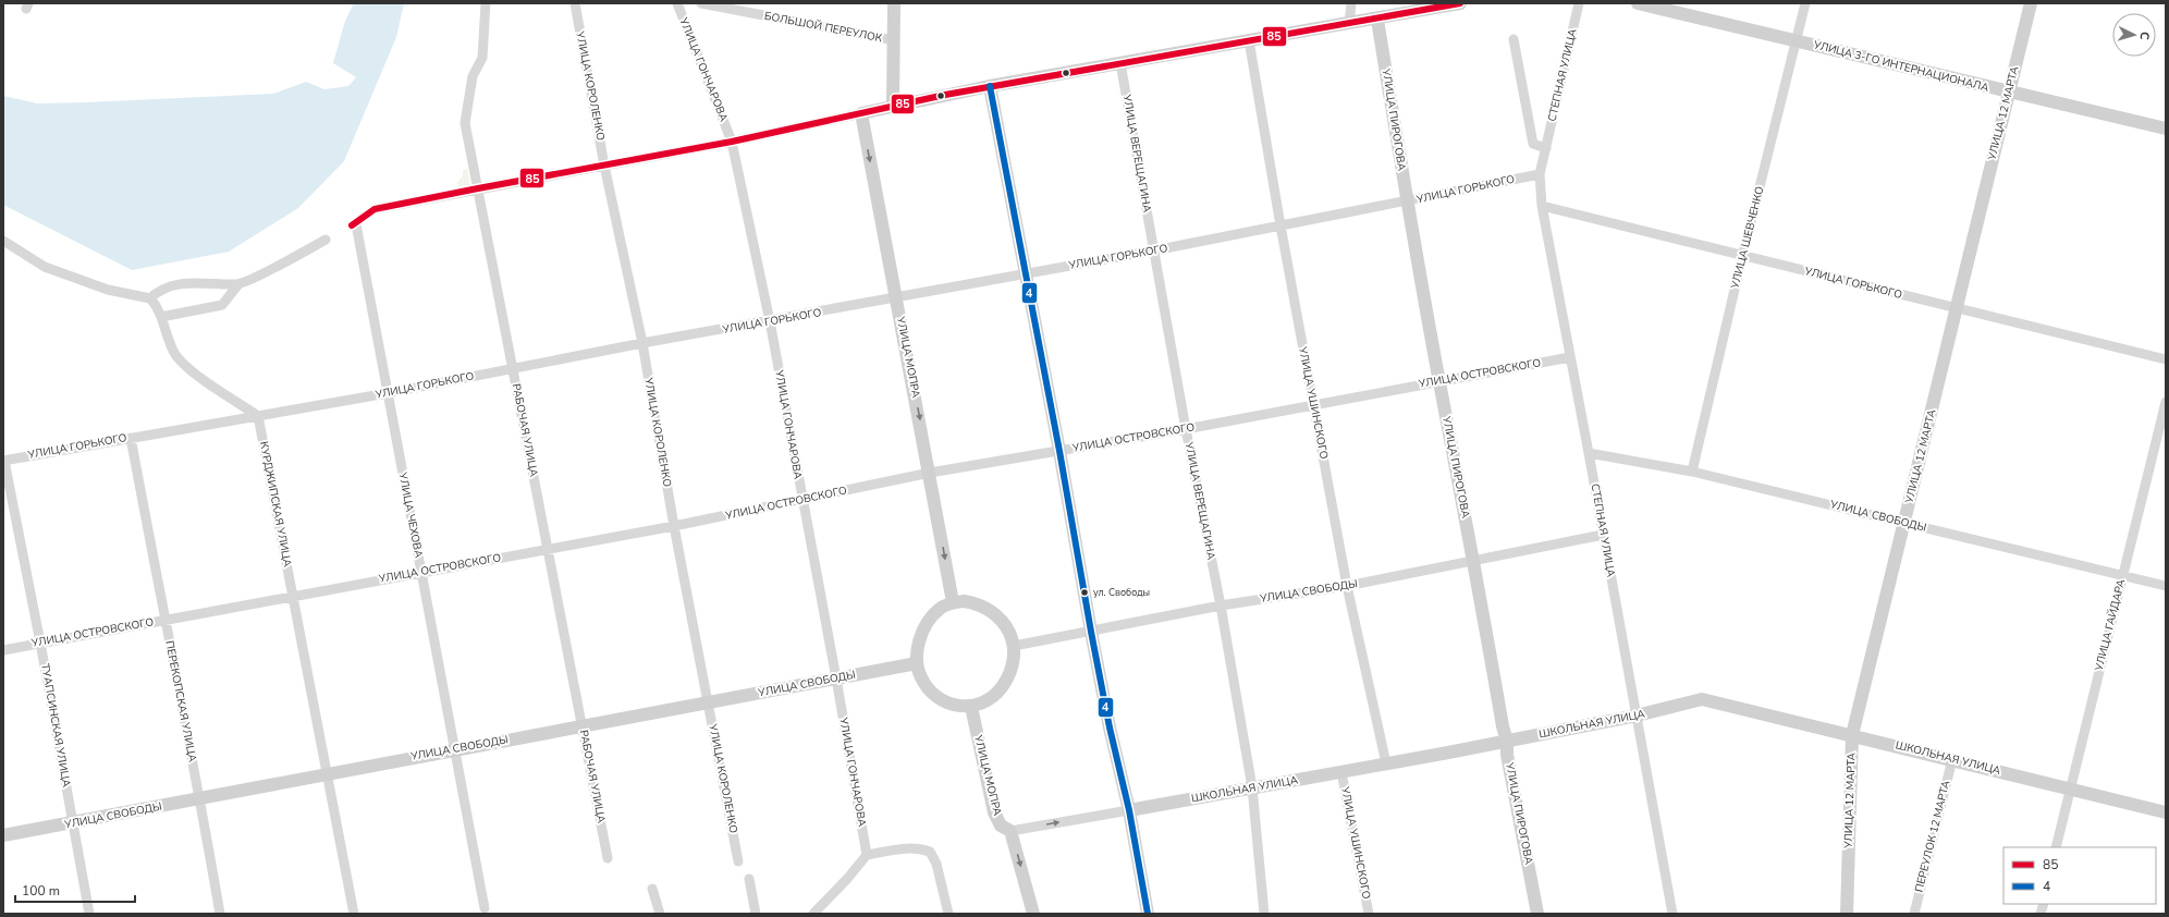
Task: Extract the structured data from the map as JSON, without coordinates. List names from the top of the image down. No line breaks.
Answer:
{"streets":{"street":["БОЛЬШОЙ ПЕРЕУЛОК","УЛИЦА 3-ГО ИНТЕРНАЦИОНАЛА","УЛИЦА ГОНЧАРОВА","СТЕПНАЯ УЛИЦА","УЛИЦА КОРОЛЕНКО","УЛИЦА 12 МАРТА","УЛИЦА ПИРОГОВА","УЛИЦА ВЕРЕЩАГИНА","УЛИЦА ГОРЬКОГО","УЛИЦА ШЕВЧЕНКО","УЛИЦА МОПРА","УЛИЦА ОСТРОВСКОГО","УЛИЦА УШИНСКОГО","РАБОЧАЯ УЛИЦА","КУРДЖИПСКАЯ УЛИЦА","УЛИЦА ЧЕХОВА","УЛИЦА СВОБОДЫ","УЛИЦА ГАЙДАРА","ПЕРЕКОПСКАЯ УЛИЦА","ШКОЛЬНАЯ УЛИЦА","ТУАПСИНСКАЯ УЛИЦА","ПЕРЕУЛОК 12 МАРТА"]},"crossings":[["УЛИЦА 3-ГО ИНТЕРНАЦИОНАЛА","УЛИЦА 12 МАРТА"],["УЛИЦА 3-ГО ИНТЕРНАЦИОНАЛА","УЛИЦА ШЕВЧЕНКО"],["УЛИЦА ГОНЧАРОВА","УЛИЦА ГОРЬКОГО"],["УЛИЦА ГОНЧАРОВА","УЛИЦА ОСТРОВСКОГО"],["УЛИЦА ГОНЧАРОВА","УЛИЦА СВОБОДЫ"],["СТЕПНАЯ УЛИЦА","УЛИЦА ГОРЬКОГО"],["СТЕПНАЯ УЛИЦА","УЛИЦА ОСТРОВСКОГО"],["СТЕПНАЯ УЛИЦА","УЛИЦА СВОБОДЫ"],["СТЕПНАЯ УЛИЦА","ШКОЛЬНАЯ УЛИЦА"],["УЛИЦА КОРОЛЕНКО","УЛИЦА ГОРЬКОГО"],["УЛИЦА КОРОЛЕНКО","УЛИЦА ОСТРОВСКОГО"],["УЛИЦА КОРОЛЕНКО","УЛИЦА СВОБОДЫ"],["УЛИЦА 12 МАРТА","УЛИЦА ГОРЬКОГО"],["УЛИЦА 12 МАРТА","УЛИЦА СВОБОДЫ"],["УЛИЦА 12 МАРТА","ШКОЛЬНАЯ УЛИЦА"],["УЛИЦА ПИРОГОВА","УЛИЦА ГОРЬКОГО"],["УЛИЦА ПИРОГОВА","УЛИЦА ОСТРОВСКОГО"],["УЛИЦА ПИРОГОВА","УЛИЦА СВОБОДЫ"],["УЛИЦА ПИРОГОВА","ШКОЛЬНАЯ УЛИЦА"],["УЛИЦА ВЕРЕЩАГИНА","УЛИЦА ГОРЬКОГО"],["УЛИЦА ВЕРЕЩАГИНА","УЛИЦА ОСТРОВСКОГО"],["УЛИЦА ВЕРЕЩАГИНА","УЛИЦА СВОБОДЫ"],["УЛИЦА ВЕРЕЩАГИНА","ШКОЛЬНАЯ УЛИЦА"],["УЛИЦА ГОРЬКОГО","УЛИЦА ШЕВЧЕНКО"],["УЛИЦА ГОРЬКОГО","УЛИЦА МОПРА"],["УЛИЦА ГОРЬКОГО","УЛИЦА УШИНСКОГО"],["УЛИЦА ГОРЬКОГО","РАБОЧАЯ УЛИЦА"],["УЛИЦА ГОРЬКОГО","КУРДЖИПСКАЯ УЛИЦА"],["УЛИЦА ГОРЬКОГО","УЛИЦА ЧЕХОВА"],["УЛИЦА ГОРЬКОГО","ПЕРЕКОПСКАЯ УЛИЦА"],["УЛИЦА ГОРЬКОГО","ТУАПСИНСКАЯ УЛИЦА"],["УЛИЦА ШЕВЧЕНКО","УЛИЦА СВОБОДЫ"],["УЛИЦА МОПРА","УЛИЦА ОСТРОВСКОГО"],["УЛИЦА МОПРА","УЛИЦА СВОБОДЫ"],["УЛИЦА МОПРА","ШКОЛЬНАЯ УЛИЦА"],["УЛИЦА ОСТРОВСКОГО","УЛИЦА УШИНСКОГО"],["УЛИЦА ОСТРОВСКОГО","РАБОЧАЯ УЛИЦА"],["УЛИЦА ОСТРОВСКОГО","КУРДЖИПСКАЯ УЛИЦА"],["УЛИЦА ОСТРОВСКОГО","УЛИЦА ЧЕХОВА"],["УЛИЦА ОСТРОВСКОГО","ПЕРЕКОПСКАЯ УЛИЦА"],["УЛИЦА ОСТРОВСКОГО","ТУАПСИНСКАЯ УЛИЦА"],["УЛИЦА УШИНСКОГО","УЛИЦА СВОБОДЫ"],["УЛИЦА УШИНСКОГО","ШКОЛЬНАЯ УЛИЦА"],["РАБОЧАЯ УЛИЦА","УЛИЦА ЧЕХОВА"],["РАБОЧАЯ УЛИЦА","УЛИЦА СВОБОДЫ"],["КУРДЖИПСКАЯ УЛИЦА","УЛИЦА СВОБОДЫ"],["УЛИЦА ЧЕХОВА","УЛИЦА СВОБОДЫ"],["УЛИЦА СВОБОДЫ","УЛИЦА ГАЙДАРА"],["УЛИЦА СВОБОДЫ","ПЕРЕКОПСКАЯ УЛИЦА"],["УЛИЦА СВОБОДЫ","ТУАПСИНСКАЯ УЛИЦА"],["УЛИЦА ГАЙДАРА","ШКОЛЬНАЯ УЛИЦА"],["ШКОЛЬНАЯ УЛИЦА","ПЕРЕУЛОК 12 МАРТА"]],"one_way":["УЛИЦА МОПРА"],"places":["ул. Свободы"],"lines":["transit line 85","transit line 4"],"legend":["85","4"],"scale_bar":"100 m","north":"right"}
